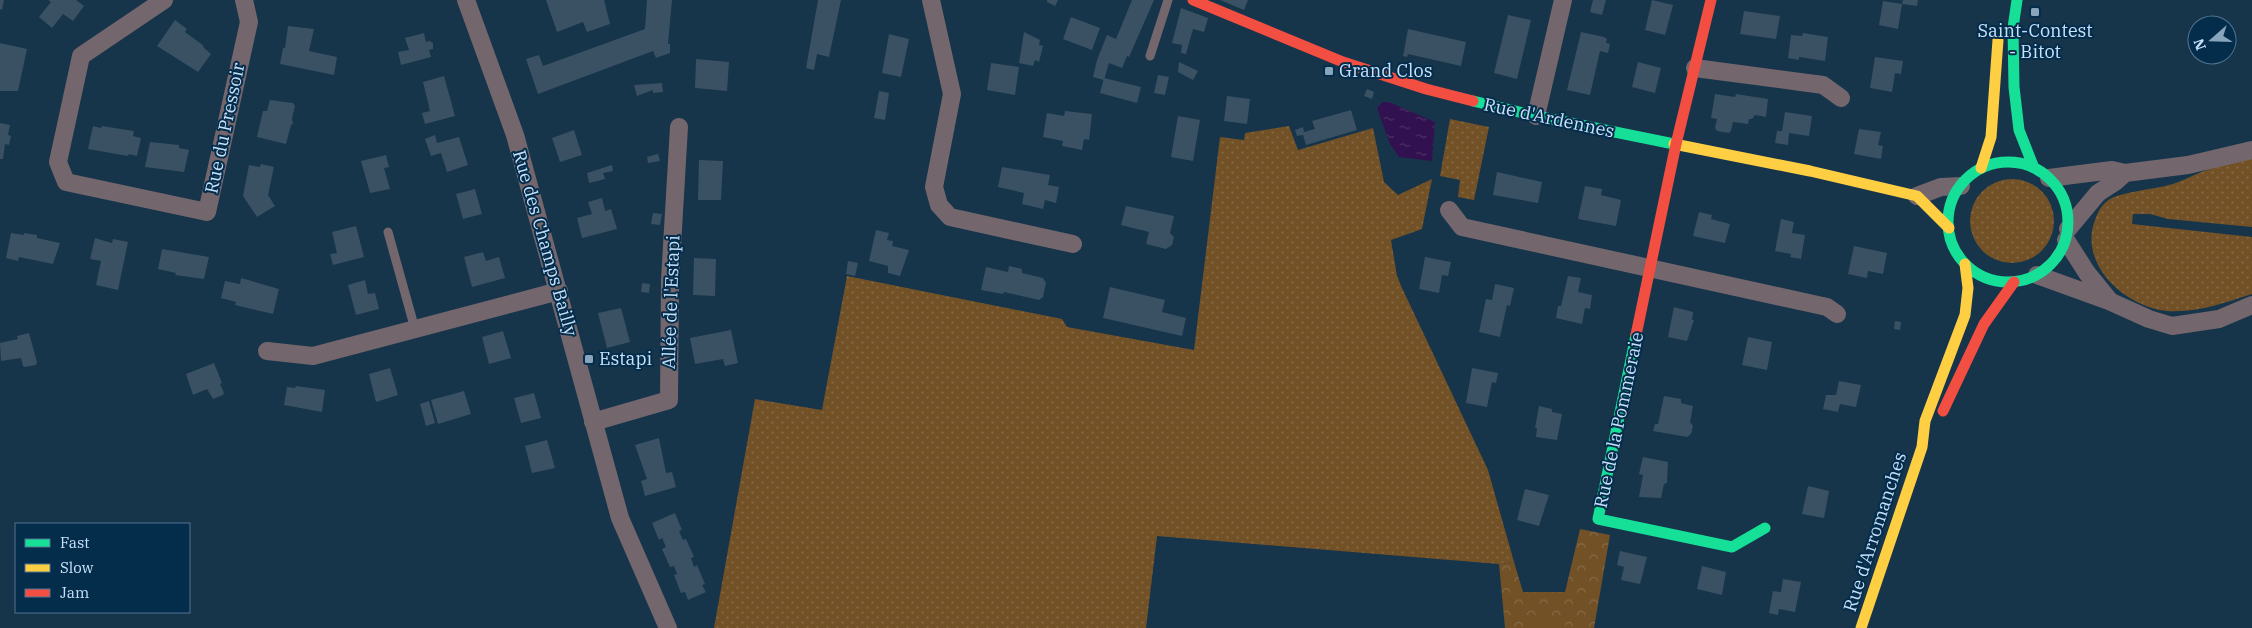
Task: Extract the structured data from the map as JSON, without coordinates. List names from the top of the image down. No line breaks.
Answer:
{"streets":{"street":["Rue d'Ardennes","Rue du Pressoir","Rue des Champs Bailly","Allée de l'Estapi","Rue de la Pommeraie","Rue d'Arromanches"]},"crossings":[["Rue d'Ardennes","Rue de la Pommeraie"],["Rue des Champs Bailly","Allée de l'Estapi"]],"places":{"transit":["Saint-Contest - Bitot","Grand Clos","Estapi"]},"legend":["Fast","Slow","Jam"],"north":"left"}
